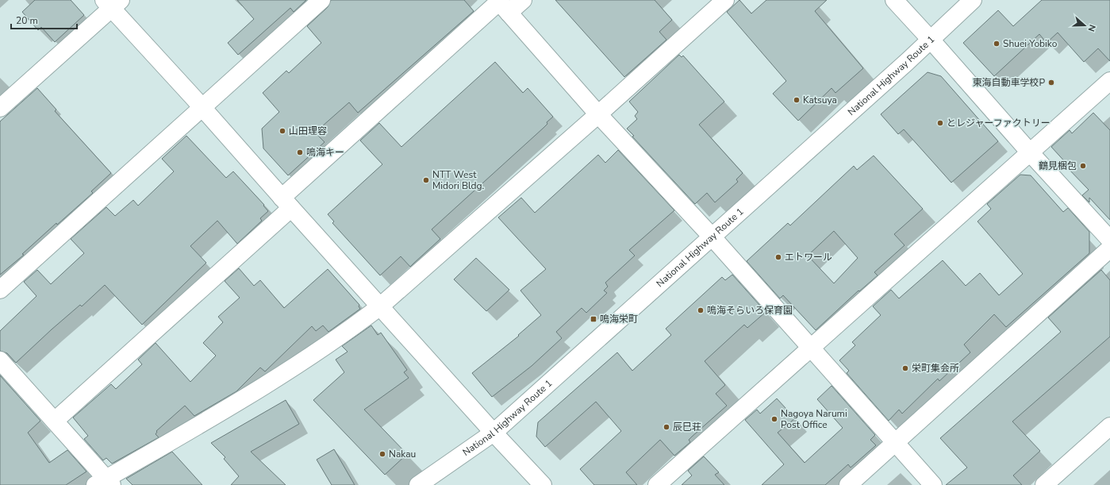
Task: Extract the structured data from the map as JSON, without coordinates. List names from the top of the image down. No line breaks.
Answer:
{"streets":{"main road":["National Highway Route 1"]},"places":{"other":["Shuei Yobiko","東海自動車学校P","Katsuya","とレジャーファクトリー","山田理容","鳴海キー","鶴見梱包","NTT West Midori Bldg.","エトワール","鳴海そらいろ保育園","栄町集会所","Nagoya Narumi Post Office","辰巳荘","Nakau"],"transit":["鳴海栄町"]},"scale_bar":"20 m","north":"right"}
